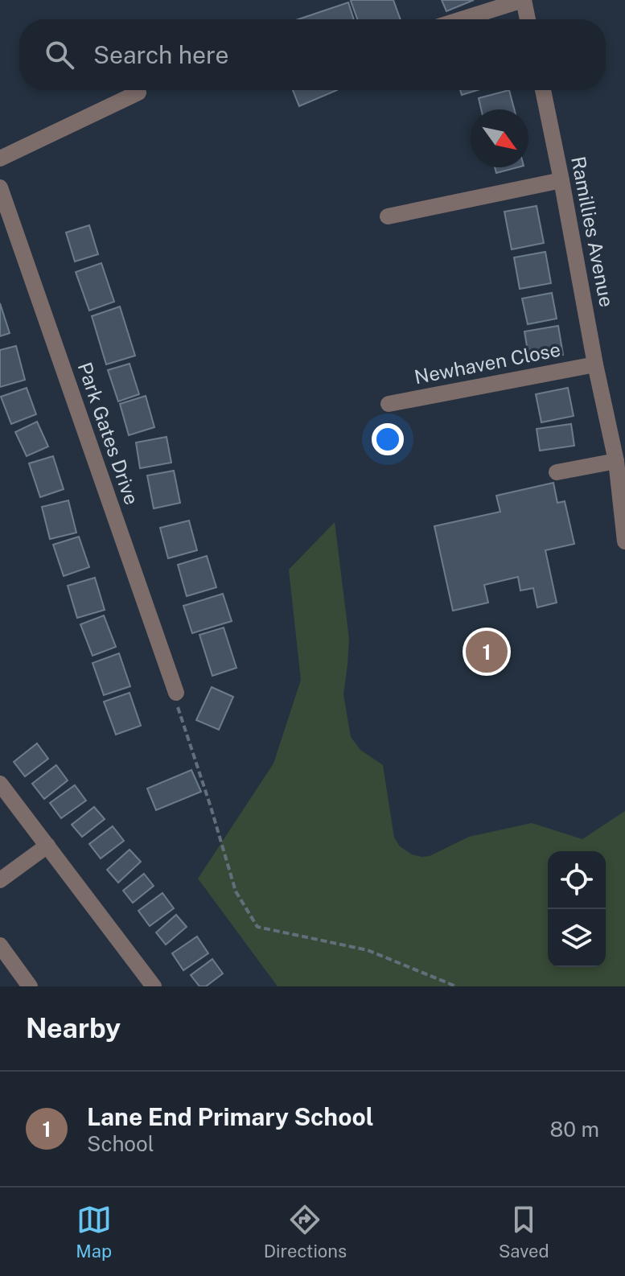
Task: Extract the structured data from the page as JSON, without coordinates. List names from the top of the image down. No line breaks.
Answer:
{"streets":{"street":["Ramillies Avenue","Newhaven Close","Park Gates Drive"]},"crossings":[["Ramillies Avenue","Newhaven Close"]],"north":"bottom right","page":{"search":"Search here","pins":"1","heading":"Nearby","list":[{"mark":"1","name":"Lane End Primary School","note":"School","value":"80 m"}],"nav":["Map","Directions","Saved"]}}
